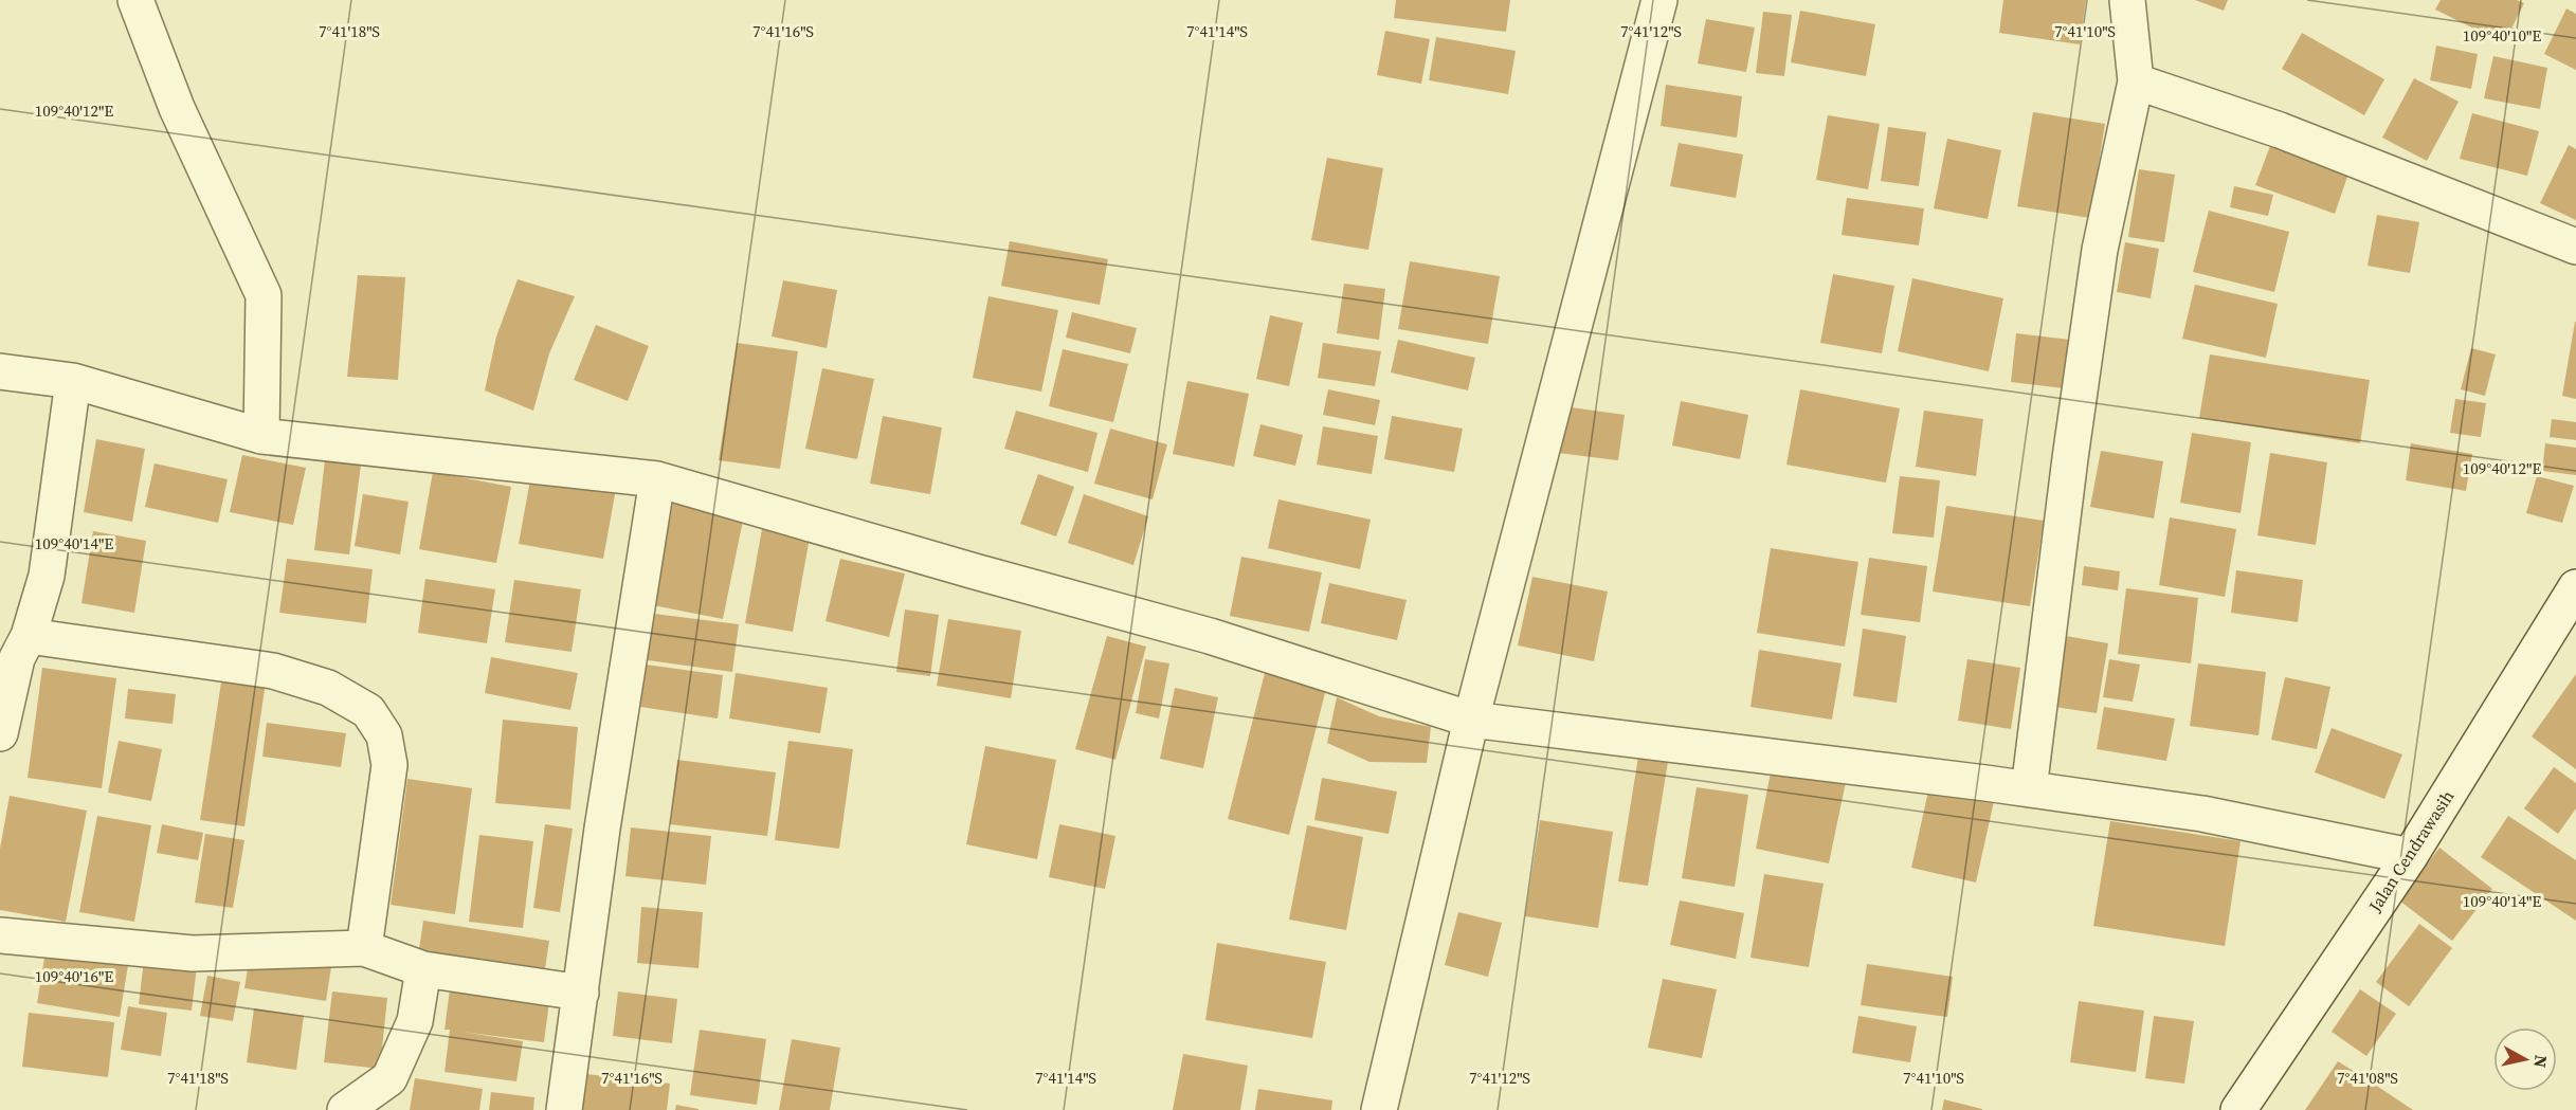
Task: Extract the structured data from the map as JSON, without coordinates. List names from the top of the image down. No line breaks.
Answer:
{"streets":{"street":["Jalan Cendrawasih"]},"north":"right","coordinates":["7°41'18\"S","7°41'16\"S","7°41'14\"S","7°41'12\"S","7°41'10\"S","109°40'10\"E","109°40'12\"E","109°40'14\"E","109°40'16\"E","7°41'08\"S"]}
